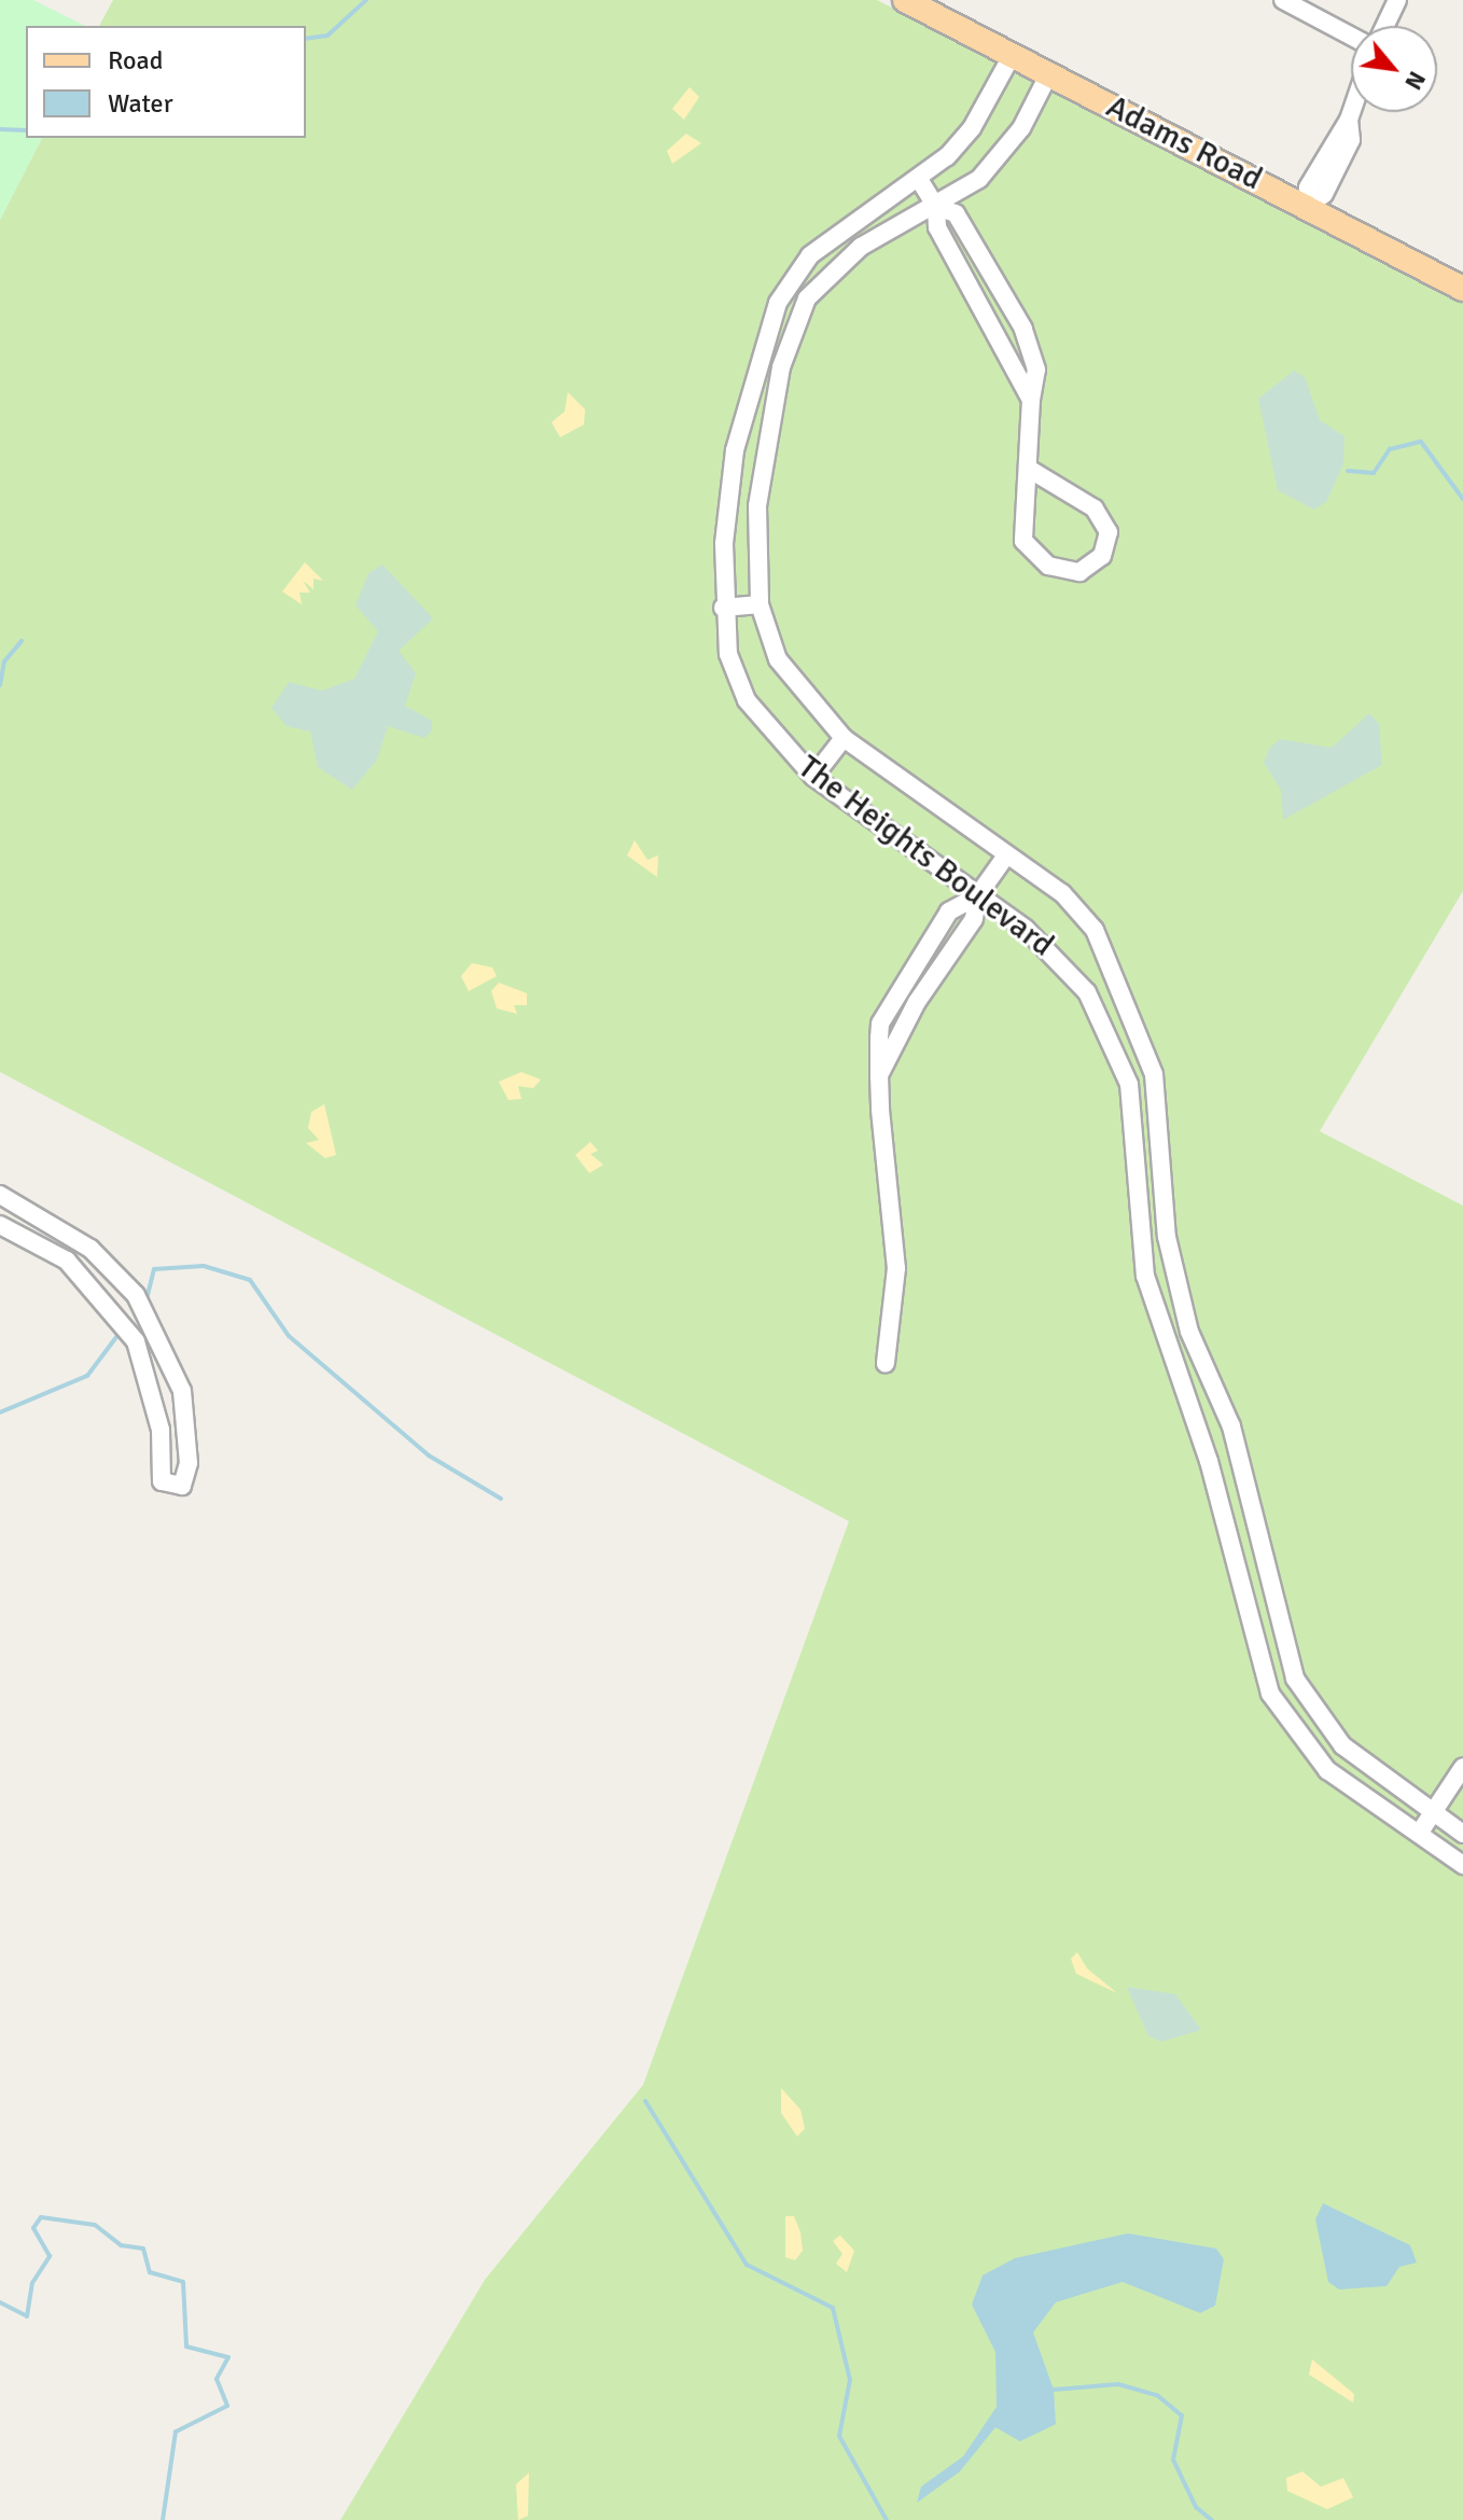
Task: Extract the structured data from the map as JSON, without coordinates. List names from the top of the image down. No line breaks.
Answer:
{"streets":{"main road":["Adams Road"],"street":["The Heights Boulevard"]},"crossings":[["Adams Road","The Heights Boulevard"]],"legend":["Road","Water"],"north":"bottom right"}
